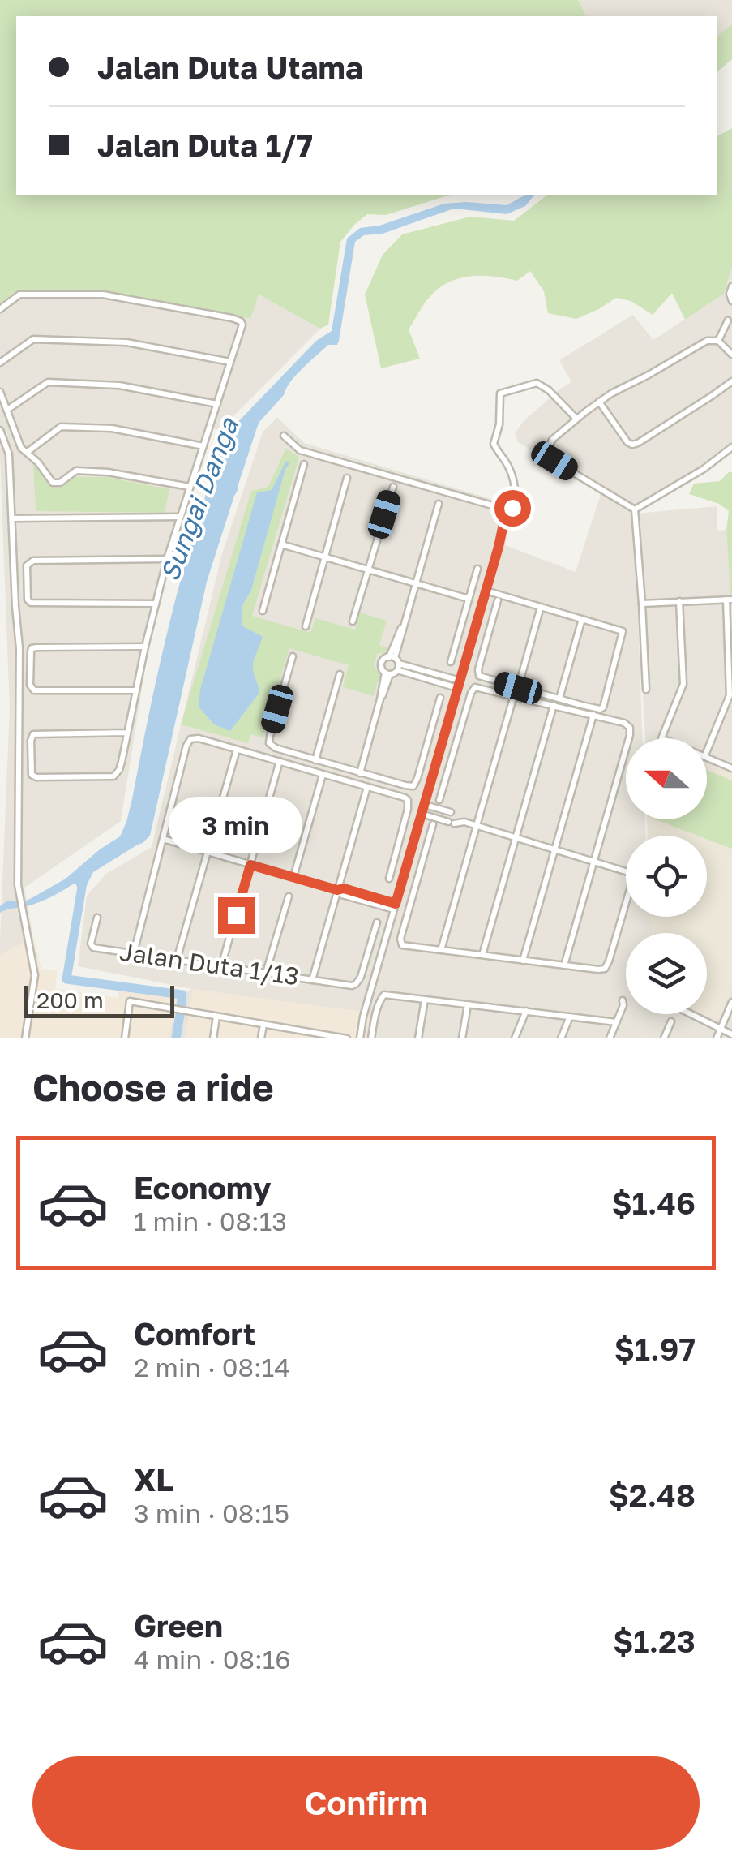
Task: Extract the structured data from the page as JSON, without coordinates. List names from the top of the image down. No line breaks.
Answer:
{"streets":{"street":["Jalan Duta 1/13"]},"water":["Sungai Danga"],"scale_bar":"200 m","north":"left","page":{"banner":["Jalan Duta Utama","Jalan Duta 1/7"],"bubble":"3 min","scale":"200 m","heading":"Choose a ride","list":[{"name":"Economy","note":"1 min · 08:13","value":"$1.46"},{"name":"Comfort","note":"2 min · 08:14","value":"$1.97"},{"name":"XL","note":"3 min · 08:15","value":"$2.48"},{"name":"Green","note":"4 min · 08:16","value":"$1.23"}],"buttons":"Confirm"}}
